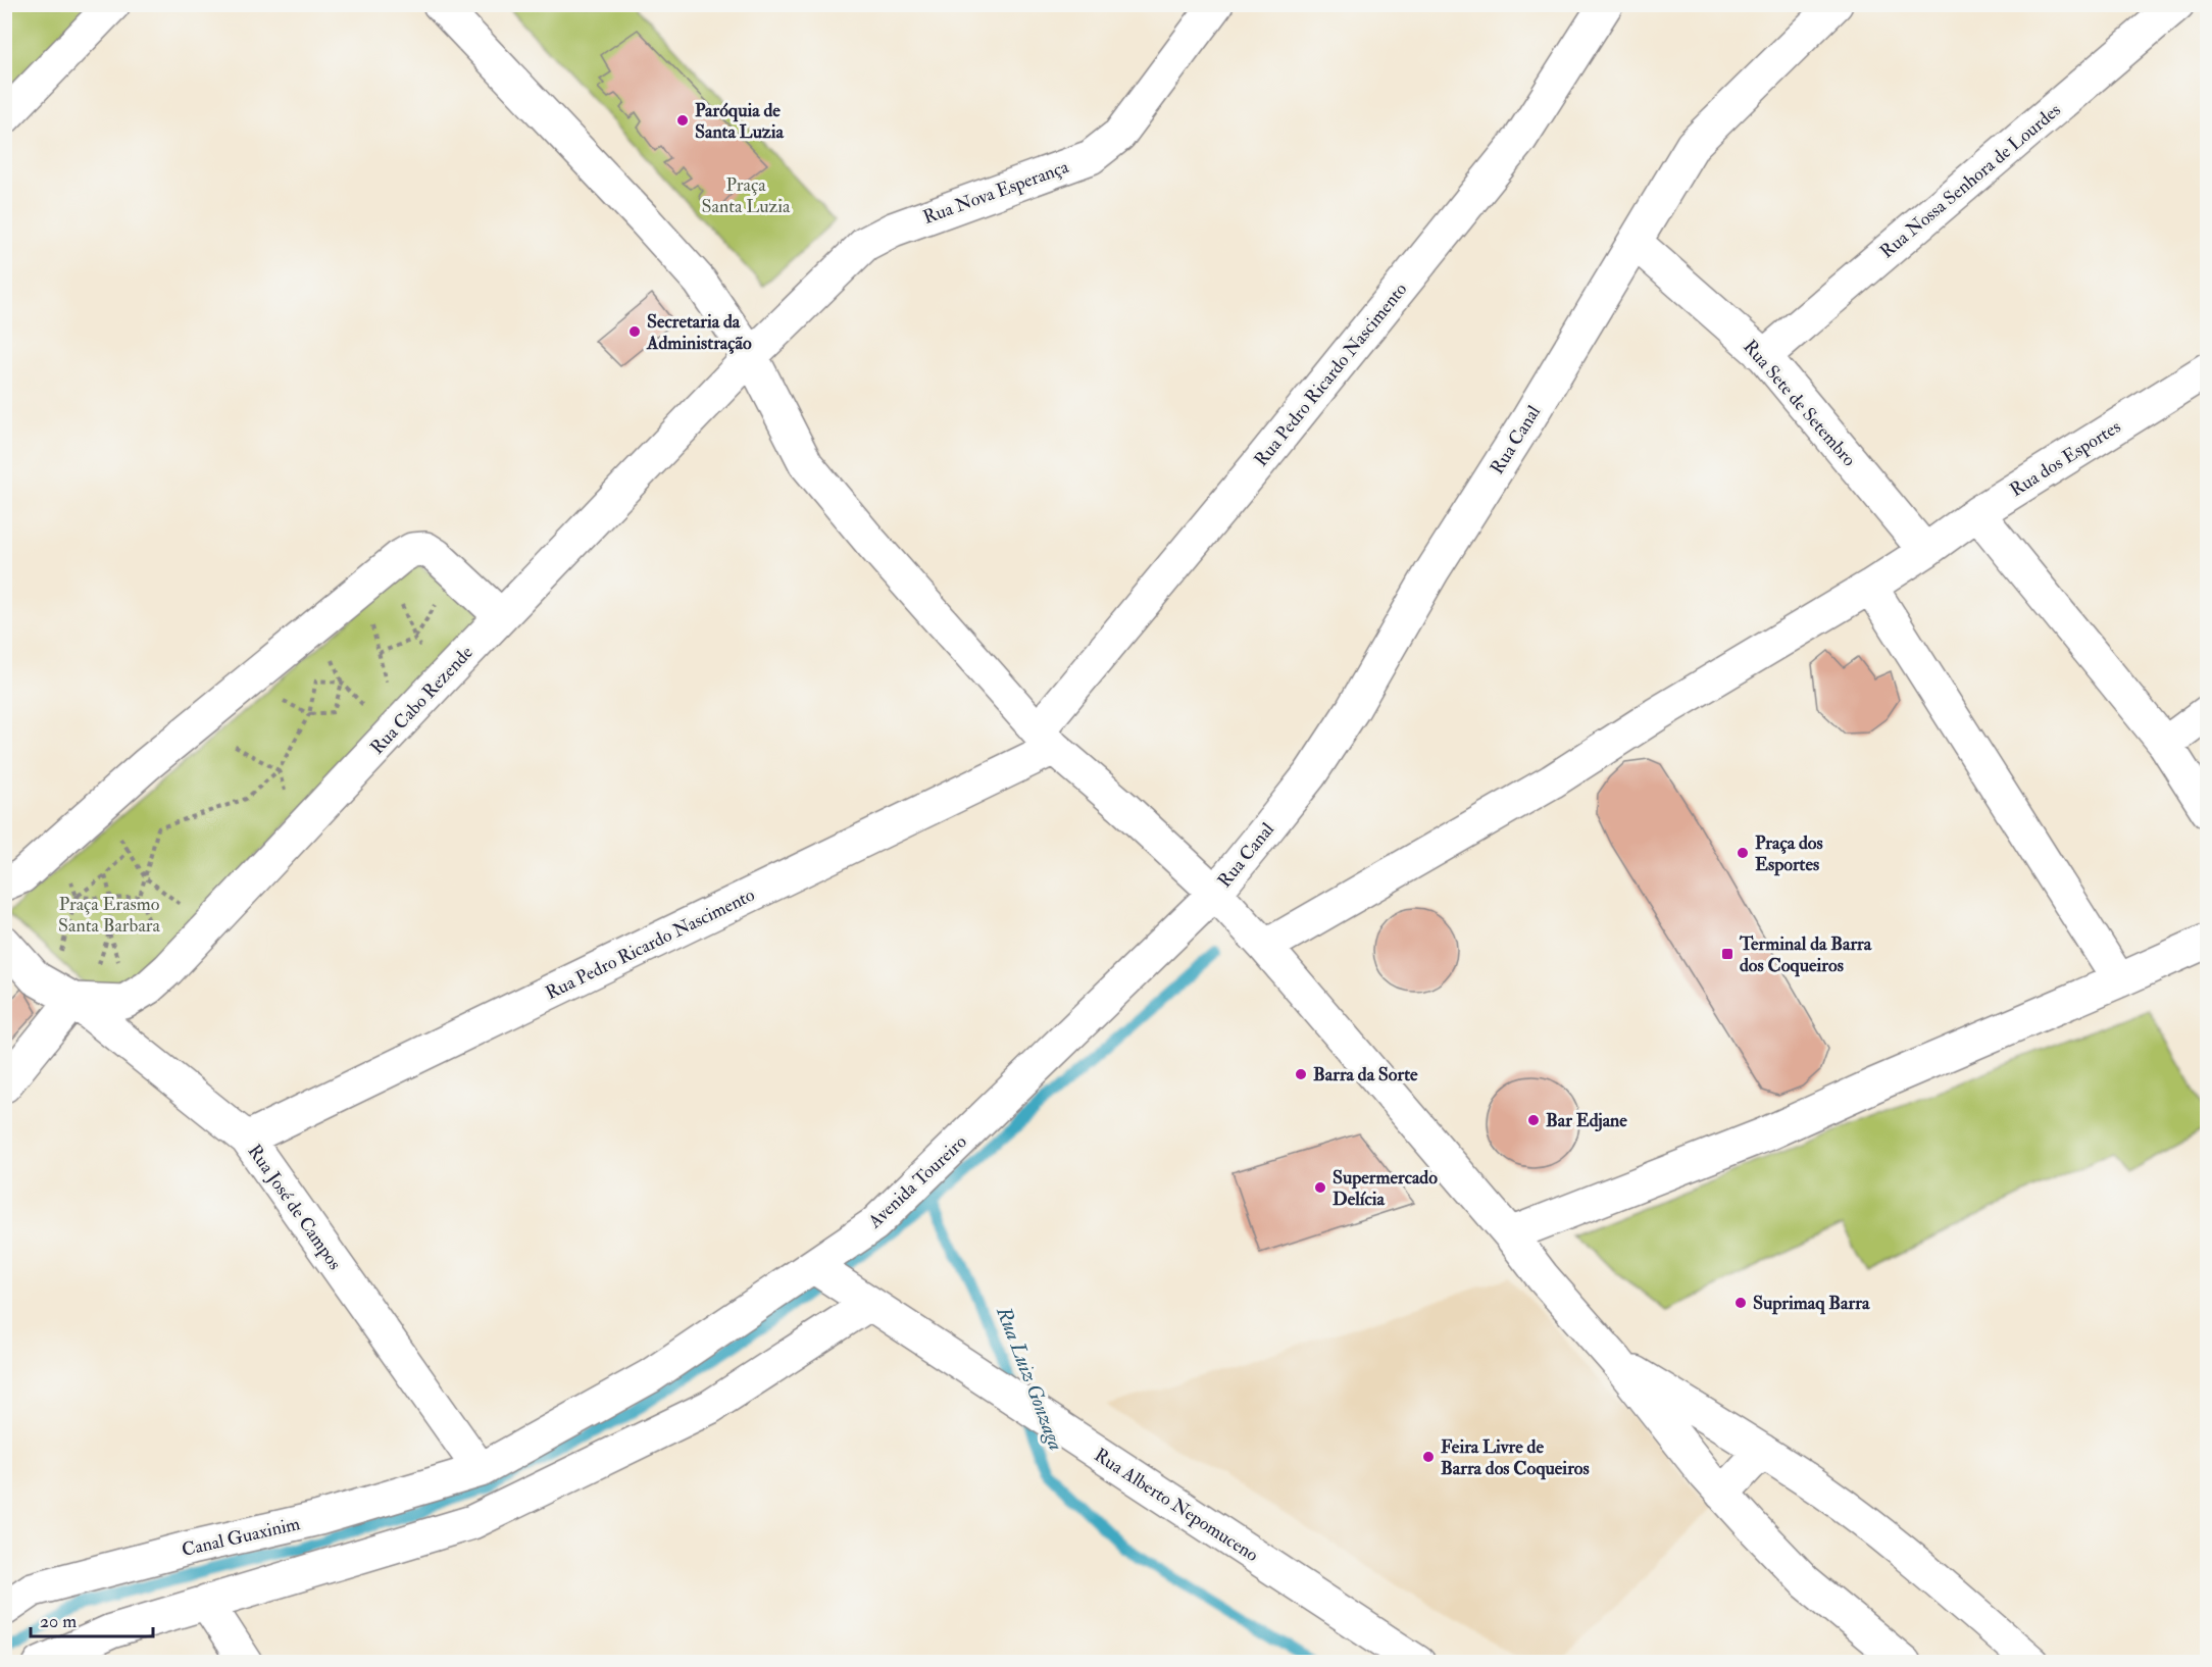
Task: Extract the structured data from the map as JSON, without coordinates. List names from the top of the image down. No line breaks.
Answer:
{"streets":{"street":["Rua Nossa Senhora de Lourdes","Rua Nova Esperança","Rua Pedro Ricardo Nascimento","Rua Sete de Setembro","Rua Canal","Rua dos Esportes","Rua Cabo Rezende","Avenida Toureiro","Rua José de Campos","Rua Alberto Nepomuceno","Canal Guaxinim"]},"crossings":[["Rua Nossa Senhora de Lourdes","Rua Sete de Setembro"],["Rua Nova Esperança","Rua Cabo Rezende"],["Rua Pedro Ricardo Nascimento","Rua José de Campos"],["Rua Sete de Setembro","Rua Canal"],["Rua Sete de Setembro","Rua dos Esportes"],["Rua Canal","Avenida Toureiro"],["Rua Cabo Rezende","Rua José de Campos"],["Avenida Toureiro","Rua José de Campos"],["Avenida Toureiro","Rua Alberto Nepomuceno"],["Avenida Toureiro","Canal Guaxinim"],["Rua José de Campos","Canal Guaxinim"]],"water":["Rua Luiz Gonzaga"],"parks":["Praça Santa Luzia","Praça Erasmo Santa Barbara"],"places":{"other":["Paróquia de Santa Luzia","Secretaria da Administração","Praça dos Esportes","Barra da Sorte","Bar Edjane","Supermercado Delícia","Suprimaq Barra","Feira Livre de Barra dos Coqueiros"],"transit":["Terminal da Barra dos Coqueiros"]},"scale_bar":"20 m"}
